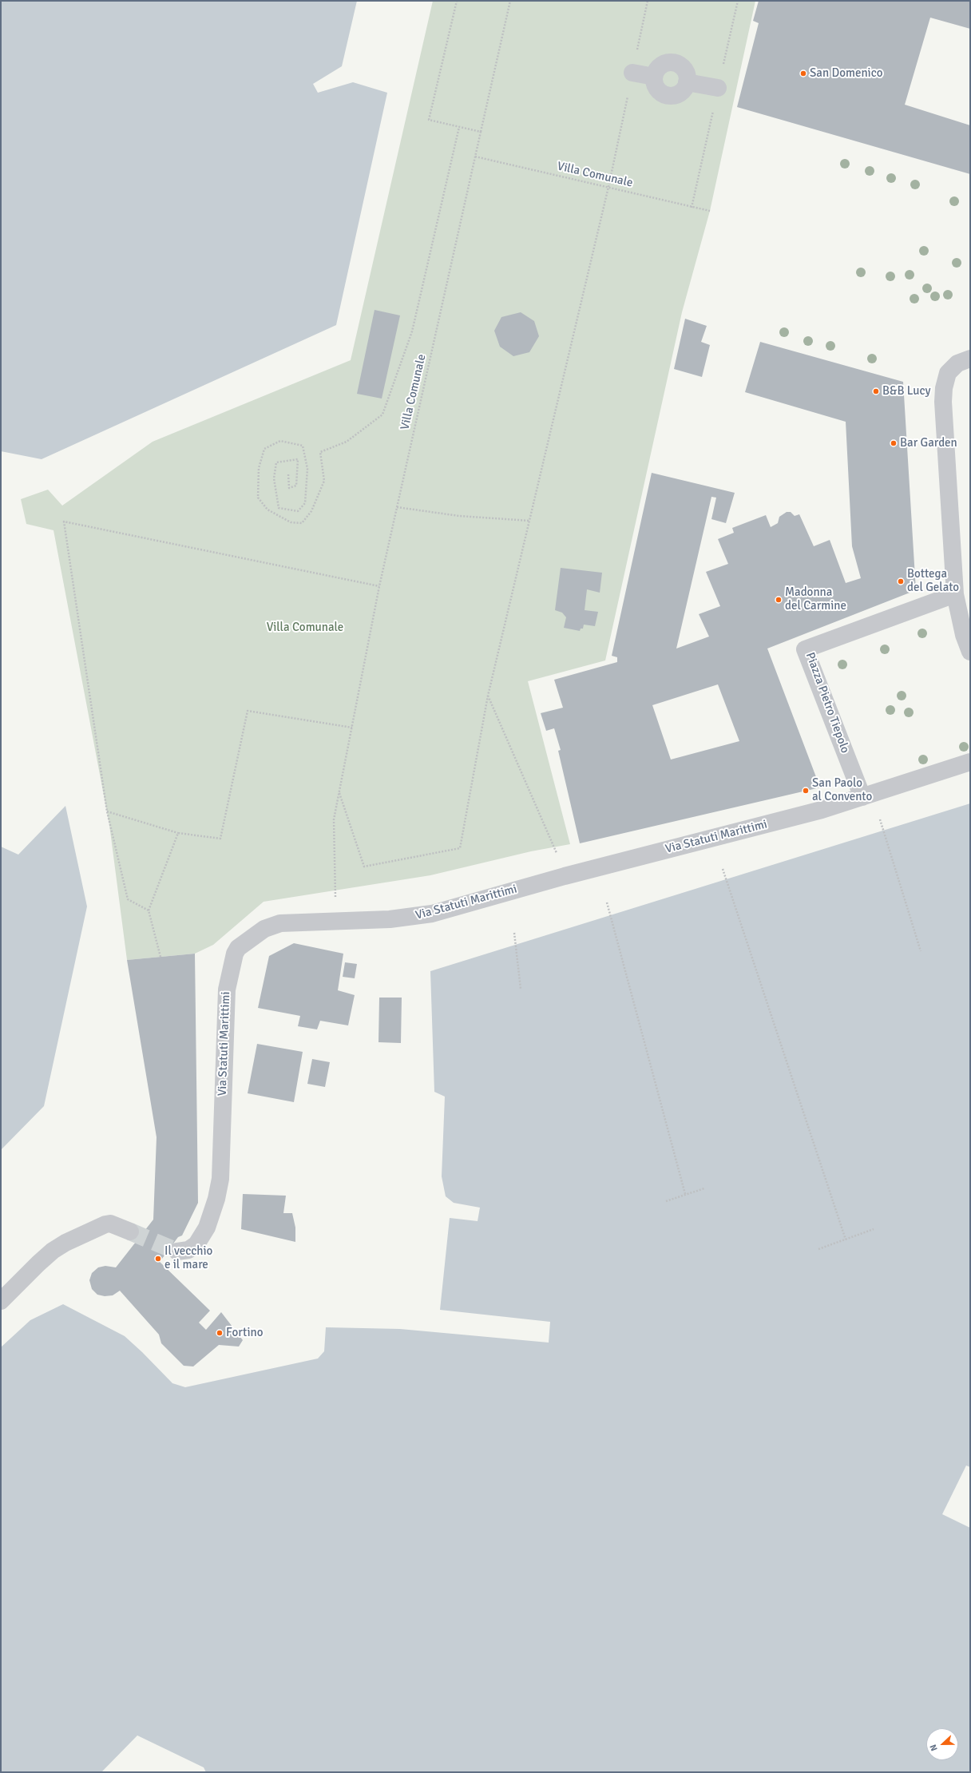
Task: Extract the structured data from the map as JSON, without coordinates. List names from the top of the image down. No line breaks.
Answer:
{"streets":{"street":["Piazza Pietro Tiepolo","Via Statuti Marittimi"],"path":["Villa Comunale"]},"crossings":[["Villa Comunale","Via Statuti Marittimi"],["Piazza Pietro Tiepolo","Via Statuti Marittimi"]],"parks":["Villa Comunale"],"places":["San Domenico","B&B Lucy","Bar Garden","Bottega del Gelato","Madonna del Carmine","San Paolo al Convento","Il vecchio e il mare","Fortino"],"north":"left"}
